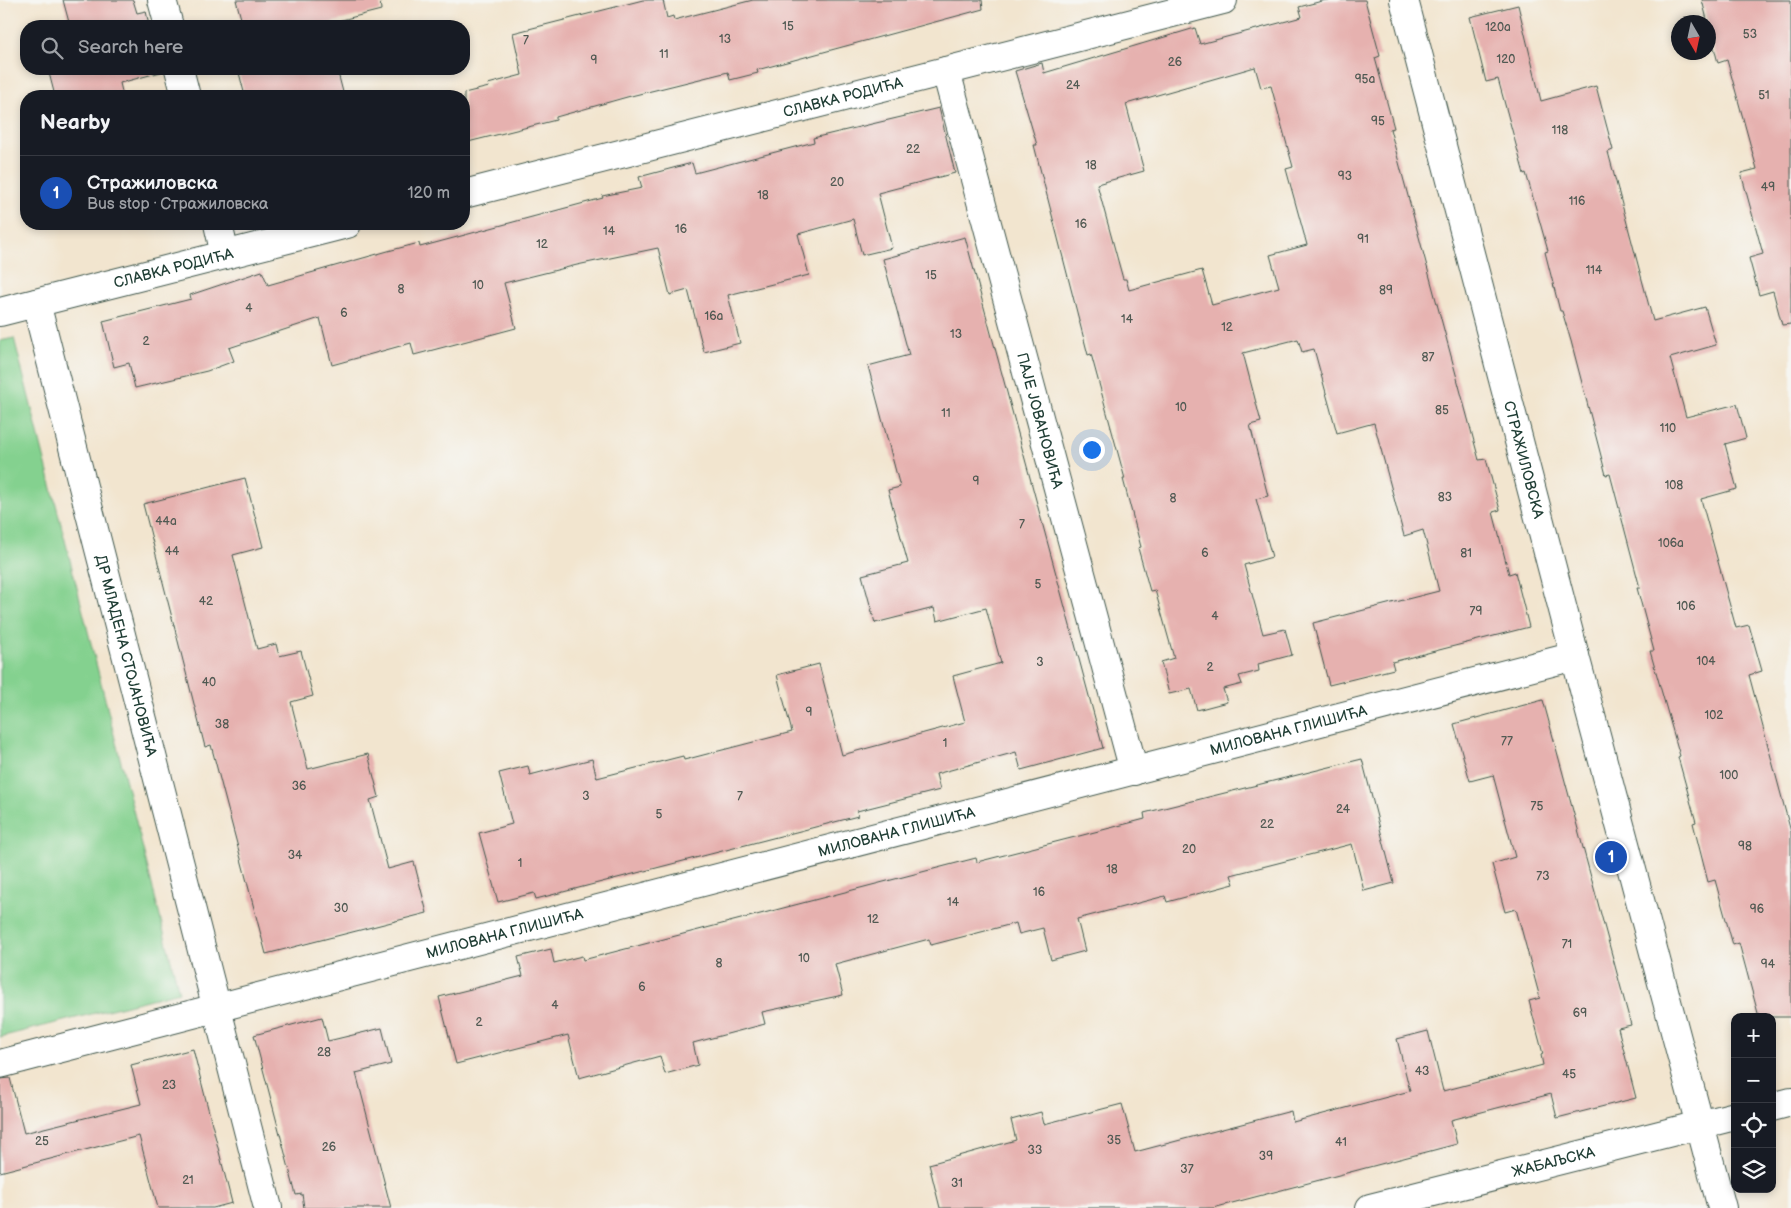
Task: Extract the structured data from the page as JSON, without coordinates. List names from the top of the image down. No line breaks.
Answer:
{"streets":{"street":["СЛАВКА РОДИЋА","ПАЈЕ ЈОВАНОВИЋА","СТРАЖИЛОВСКА","ДР МЛАДЕНА СТОЈАНОВИЋА","МИЛОВАНА ГЛИШИЋА","ЖАБАЉСКА"]},"crossings":[["СЛАВКА РОДИЋА","ПАЈЕ ЈОВАНОВИЋА"],["СЛАВКА РОДИЋА","ДР МЛАДЕНА СТОЈАНОВИЋА"],["ПАЈЕ ЈОВАНОВИЋА","МИЛОВАНА ГЛИШИЋА"],["СТРАЖИЛОВСКА","МИЛОВАНА ГЛИШИЋА"],["СТРАЖИЛОВСКА","ЖАБАЉСКА"],["ДР МЛАДЕНА СТОЈАНОВИЋА","МИЛОВАНА ГЛИШИЋА"]],"house_numbers":["15","120a","53","13","7","11","120","9","26","95a","24","51","95","118","22","18","93","20","49","18","116","16","16","14","91","12","114","15","10","8","89","4","6","16a","14","12","13","2","87","10","85","11","110","9","108","83","8","44a","7","106a","44","6","81","5","42","106","79","4","104","3","2","40","9","102","38","77","1","100","36","3","7","75","24","5","22","98","20","34","1","18","73","16","14","30","96","12","71","10","8","94","6","4","69","2","28","43","45","23","35","25","41","26","33","39","37","21","31"],"north":"bottom","page":{"search":"Search here","heading":"Nearby","list":[{"mark":"1","name":"Стражиловска","note":"Bus stop · Стражиловска","value":"120 m"}],"pins":"1","map_buttons":["+","−"]}}
